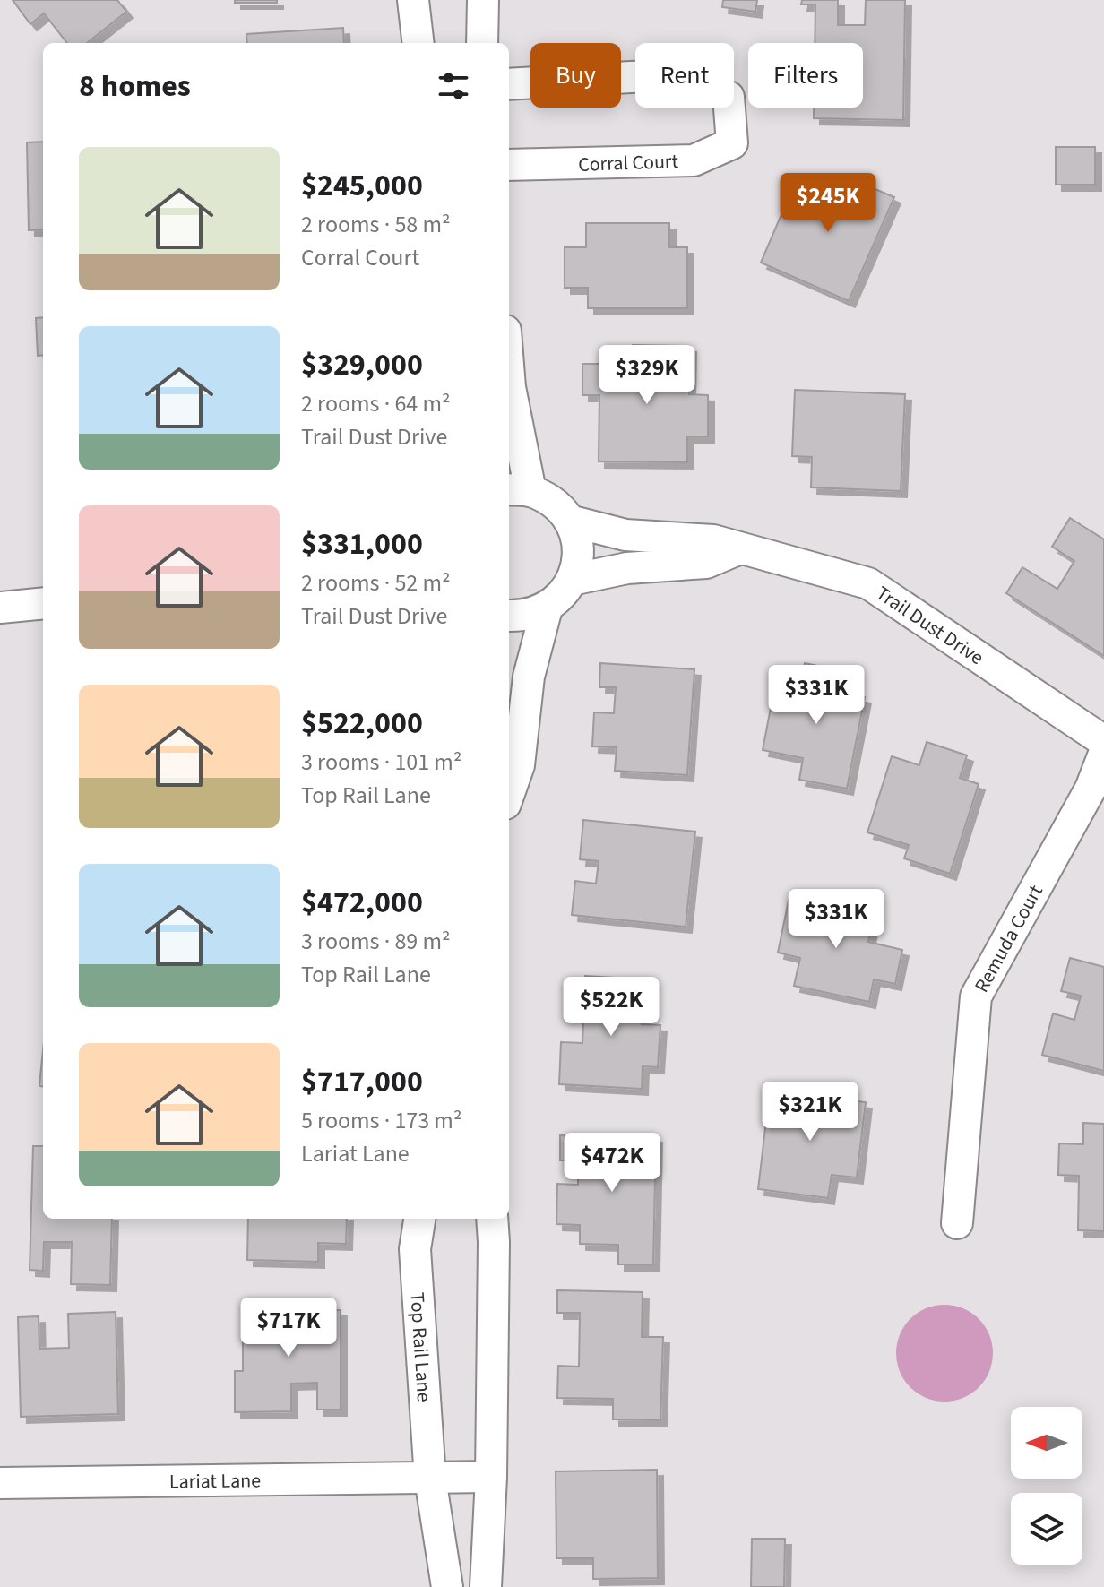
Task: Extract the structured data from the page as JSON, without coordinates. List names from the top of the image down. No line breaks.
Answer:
{"streets":{"street":["Corral Court","Trail Dust Drive","Remuda Court","Top Rail Lane","Lariat Lane"]},"crossings":[["Top Rail Lane","Lariat Lane"]],"north":"left","page":{"chip":["Buy","Rent","Filters"],"heading":"8 homes","list":[{"name":"$245,000","note":"2 rooms · 58 m² · Corral Court"},{"name":"$329,000","note":"2 rooms · 64 m² · Trail Dust Drive"},{"name":"$331,000","note":"2 rooms · 52 m² · Trail Dust Drive"},{"name":"$522,000","note":"3 rooms · 101 m² · Top Rail Lane"},{"name":"$472,000","note":"3 rooms · 89 m² · Top Rail Lane"},{"name":"$717,000","note":"5 rooms · 173 m² · Lariat Lane"}],"price":["$245K","$329K","$331K","$331K","$522K","$321K","$472K","$717K"]}}
